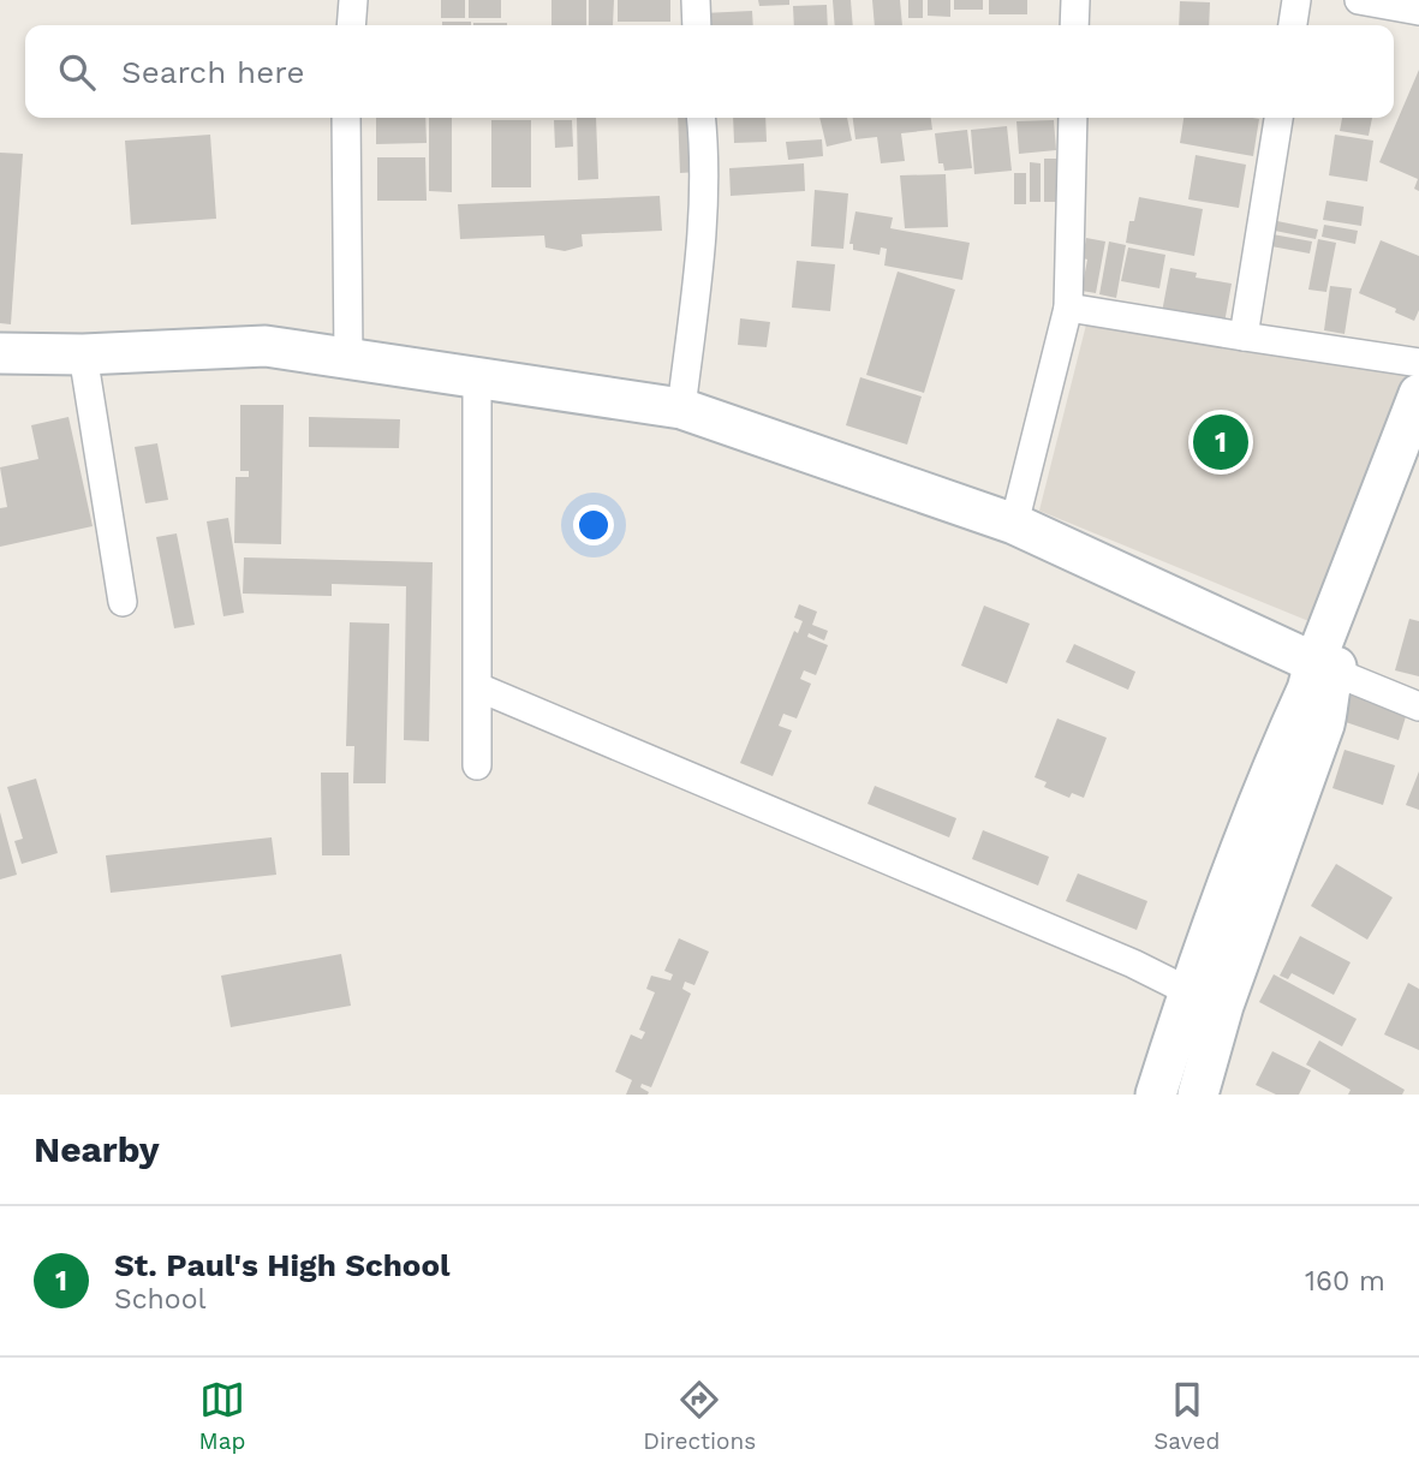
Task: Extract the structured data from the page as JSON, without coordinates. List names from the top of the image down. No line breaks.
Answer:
{"page":{"search":"Search here","pins":"1","heading":"Nearby","list":[{"mark":"1","name":"St. Paul's High School","note":"School","value":"160 m"}],"nav":["Map","Directions","Saved"]}}
